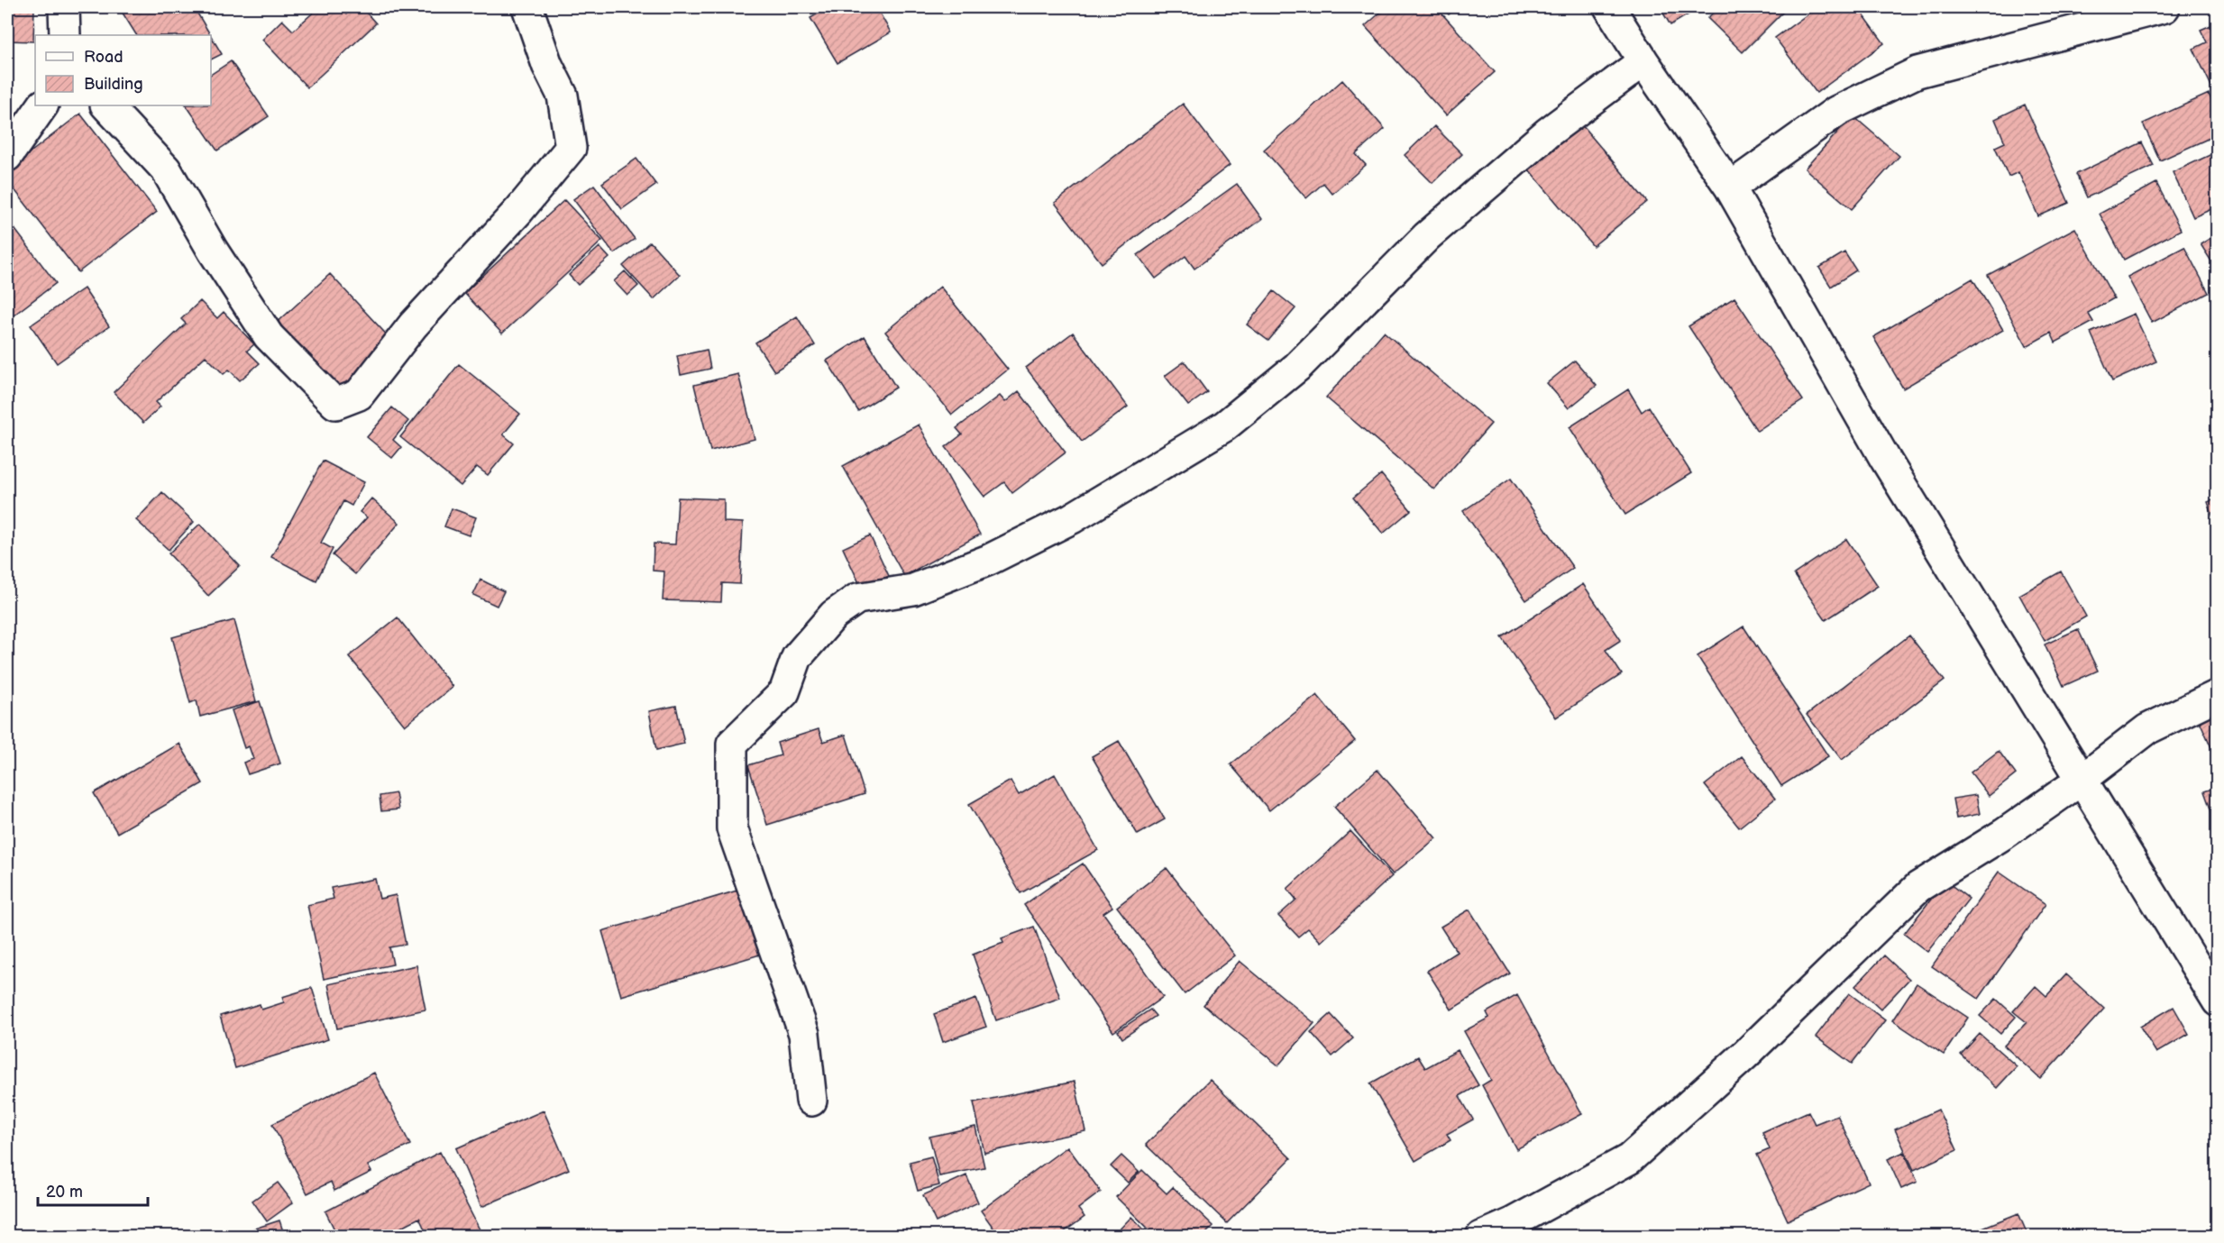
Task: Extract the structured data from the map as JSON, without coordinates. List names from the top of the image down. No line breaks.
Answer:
{"legend":["Road","Building"],"scale_bar":"20 m"}
